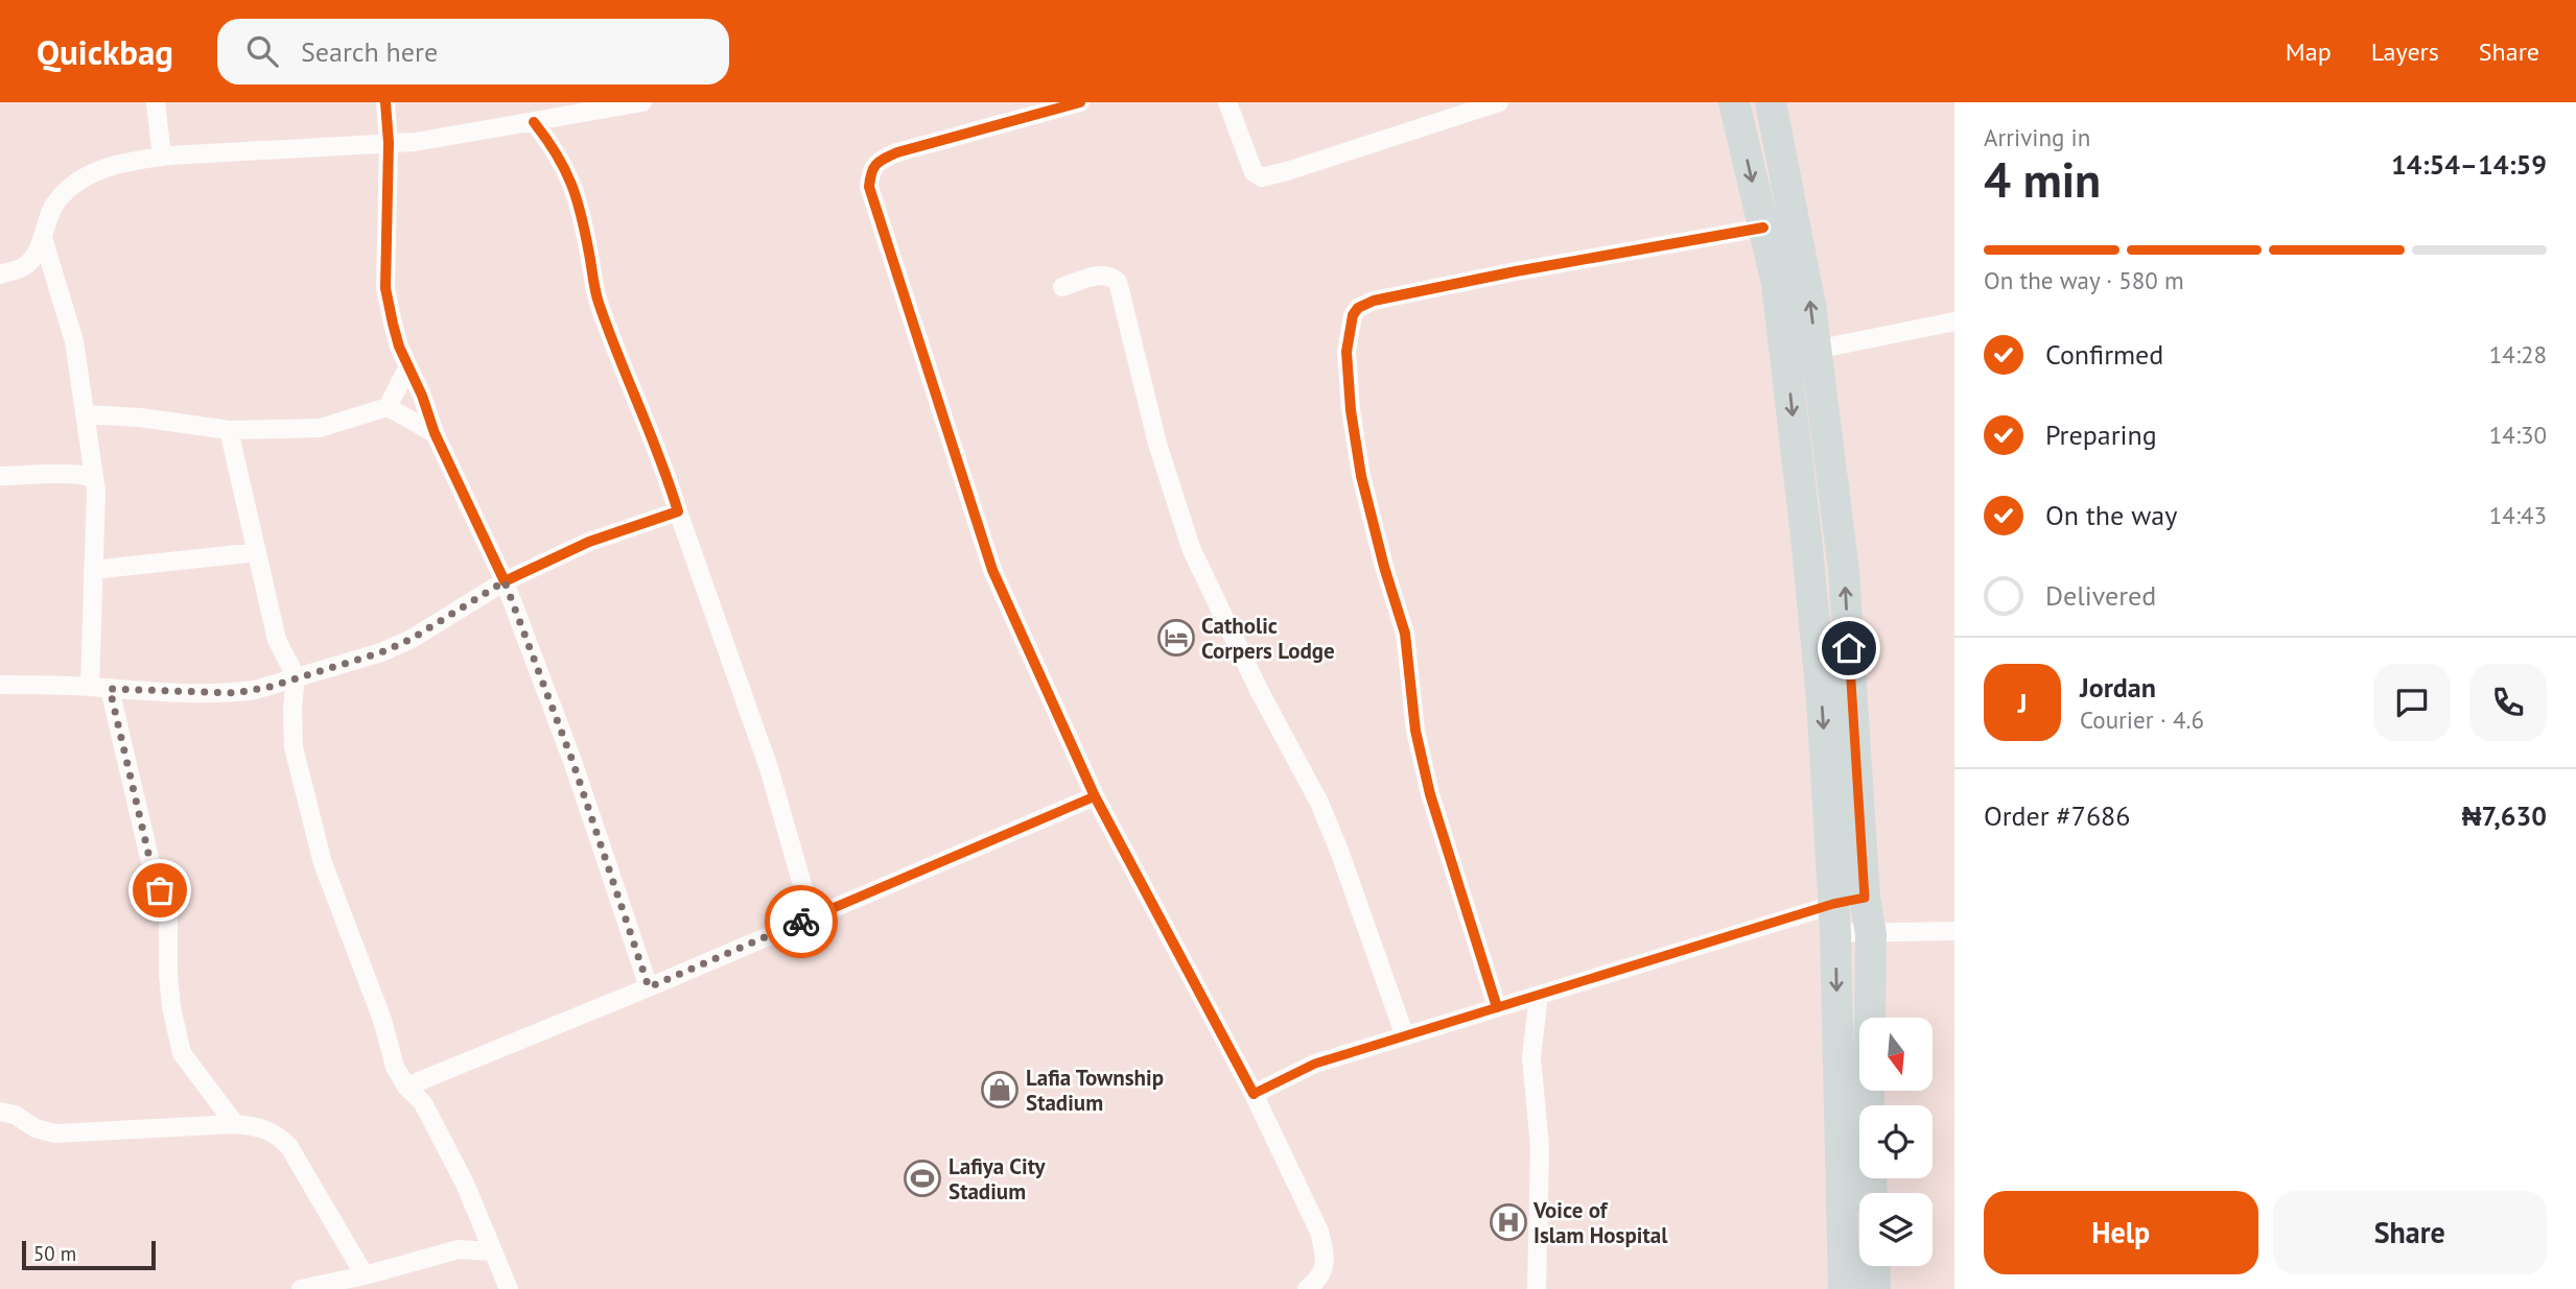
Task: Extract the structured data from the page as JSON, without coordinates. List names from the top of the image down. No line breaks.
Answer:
{"places":{"hotel":["Catholic Corpers Lodge"],"shop":["Lafia Township Stadium"],"sports":["Lafiya City Stadium"],"hospital":["Voice of Islam Hospital"]},"scale_bar":"50 m","north":"bottom","page":{"header":"Quickbag","search":"Search here","nav":["Map","Layers","Share"],"heading":["4 min","Arriving in","14:54–14:59"],"panel":["Jordan","Courier · 4.6","Order #7686","₦7,630"],"bar":"On the way · 580 m","list":[["Confirmed","14:28"],["Preparing","14:30"],["On the way","14:43"],"Delivered"],"round":"J","buttons":["Help","Share"],"scale":"50 m"}}
